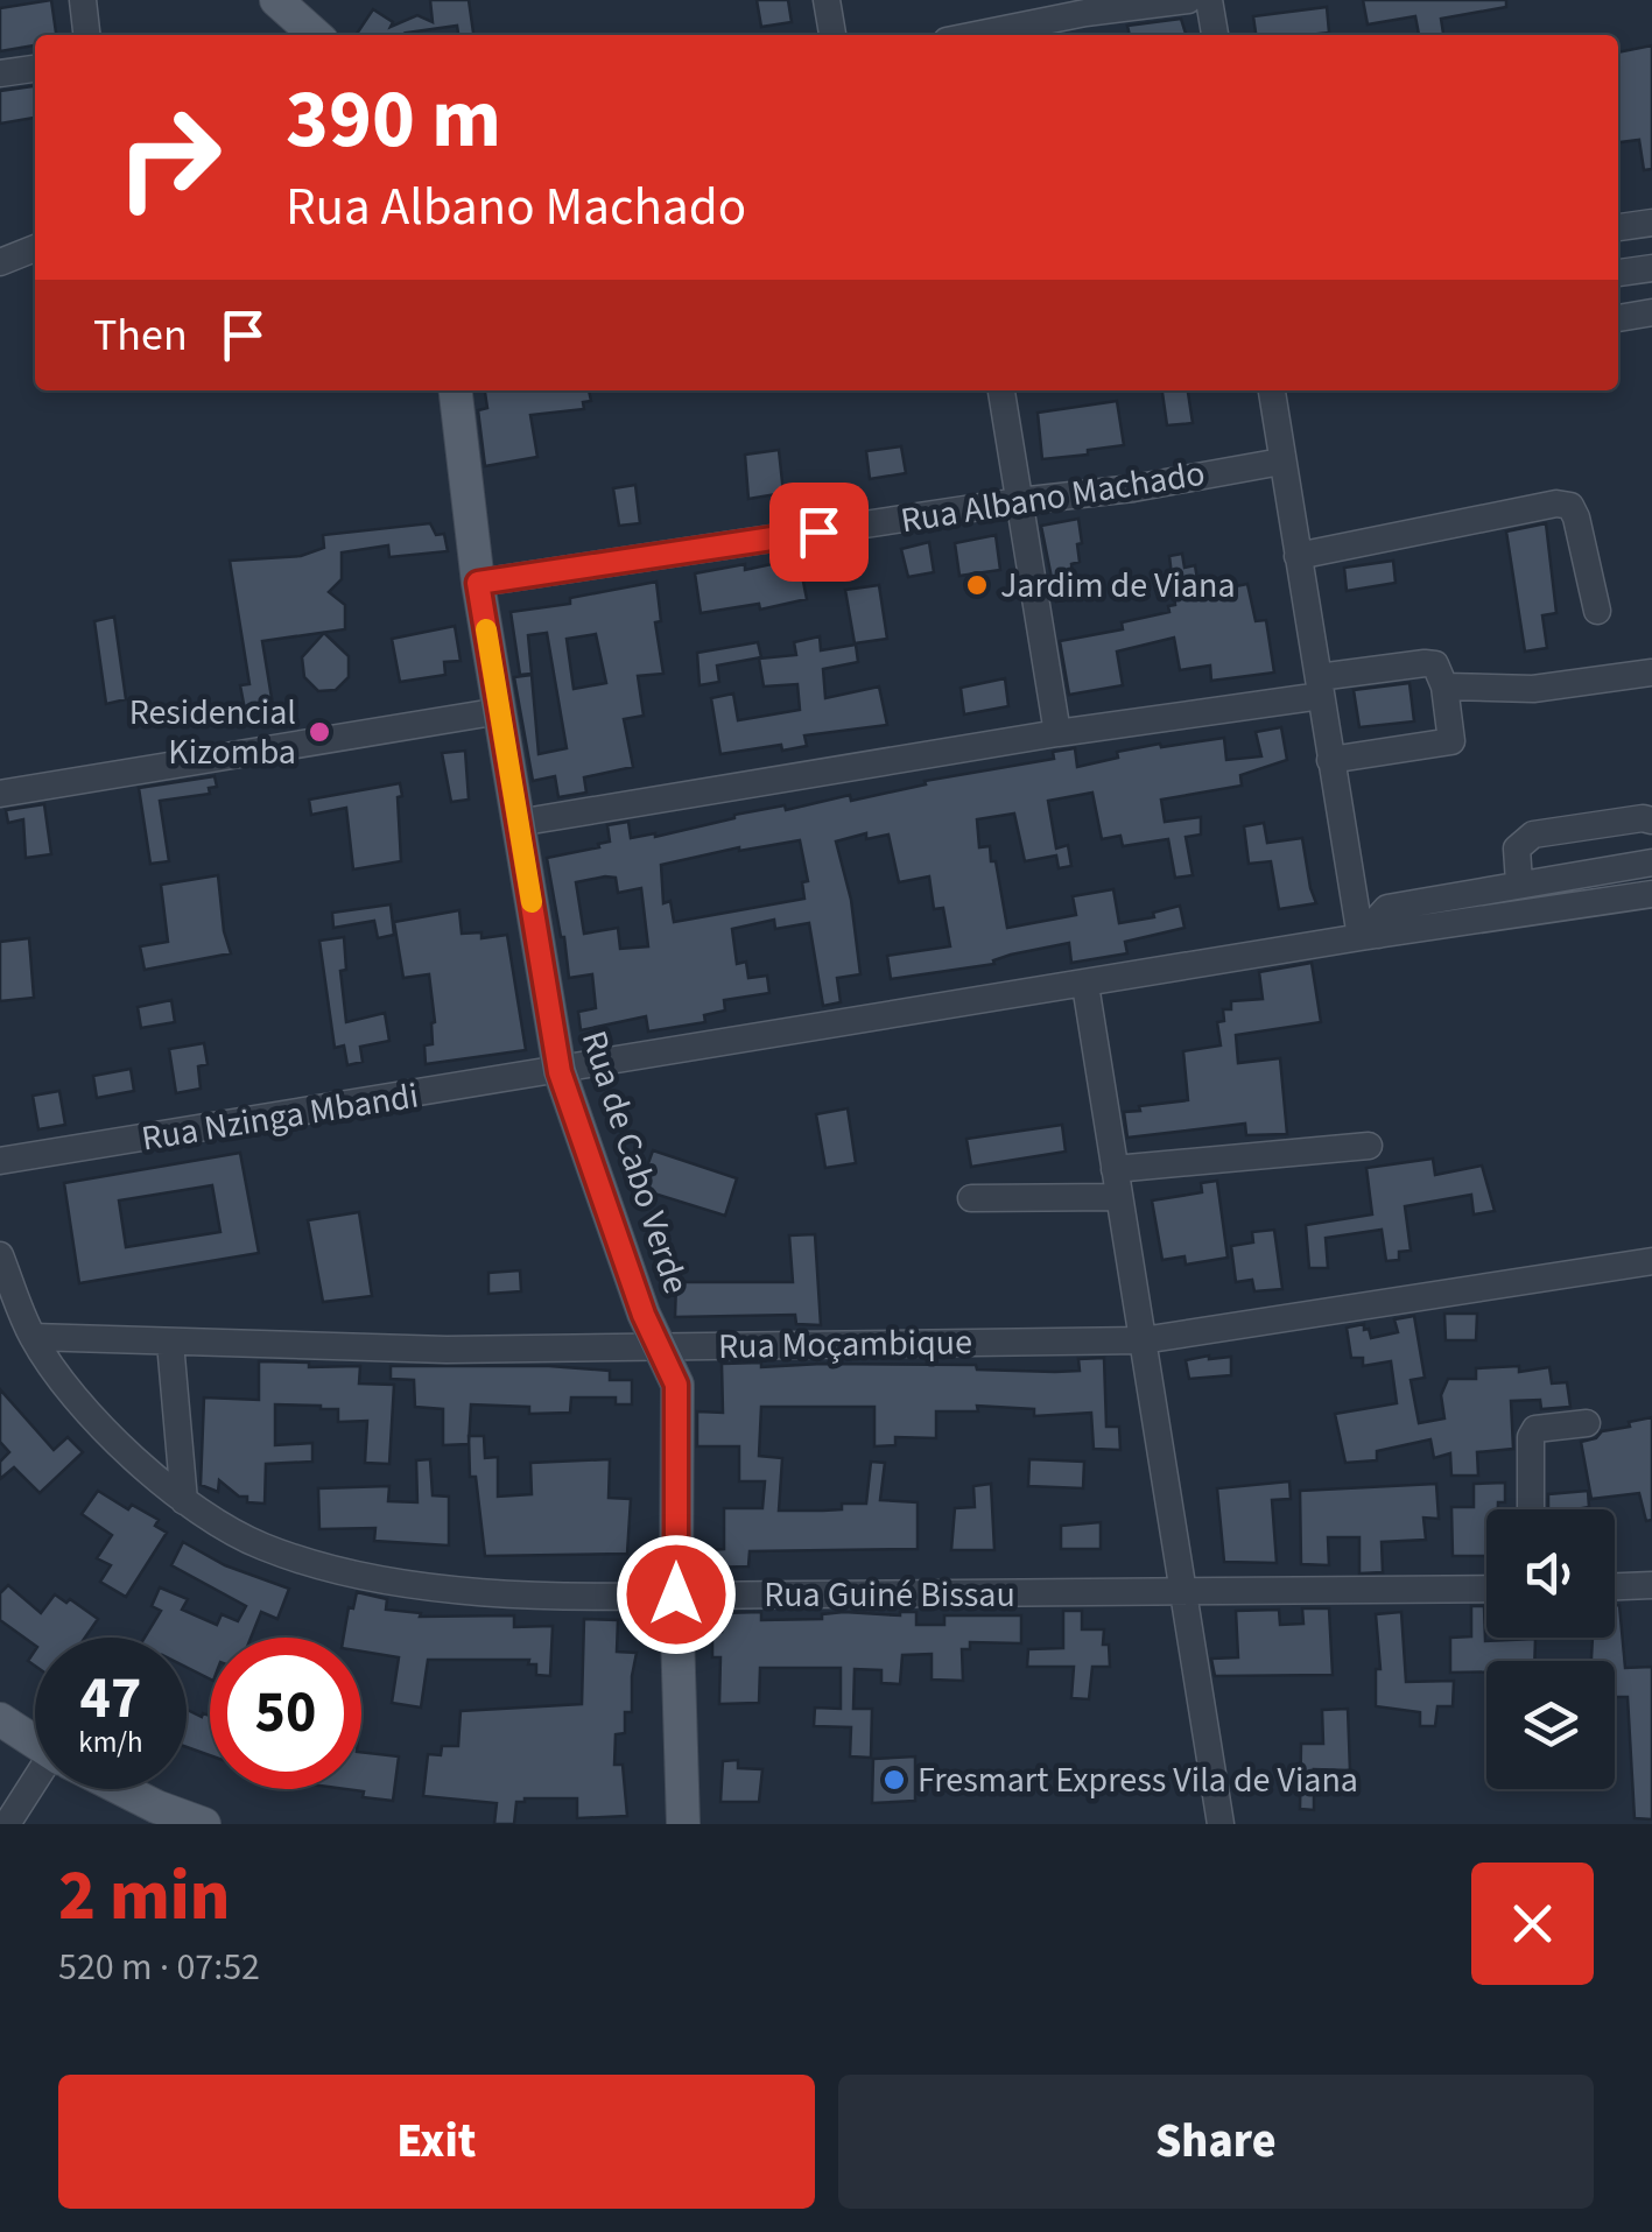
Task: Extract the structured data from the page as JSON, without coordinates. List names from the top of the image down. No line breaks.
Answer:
{"streets":{"main road":["Rua de Cabo Verde"],"street":["Rua Albano Machado","Rua Nzinga Mbandi","Rua Moçambique","Rua Guiné Bissau"]},"crossings":[["Rua Albano Machado","Rua de Cabo Verde"],["Rua Nzinga Mbandi","Rua de Cabo Verde"],["Rua de Cabo Verde","Rua Moçambique"],["Rua de Cabo Verde","Rua Guiné Bissau"],["Rua Moçambique","Rua Guiné Bissau"]],"places":["Jardim de Viana","Residencial Kizomba","Fresmart Express Vila de Viana"],"page":{"turn":["390 m","Rua Albano Machado"],"then":"Then","speed":"47 km/h","limit":"50","heading":["2 min","520 m · 07:52"],"buttons":["Exit","Share"]}}
